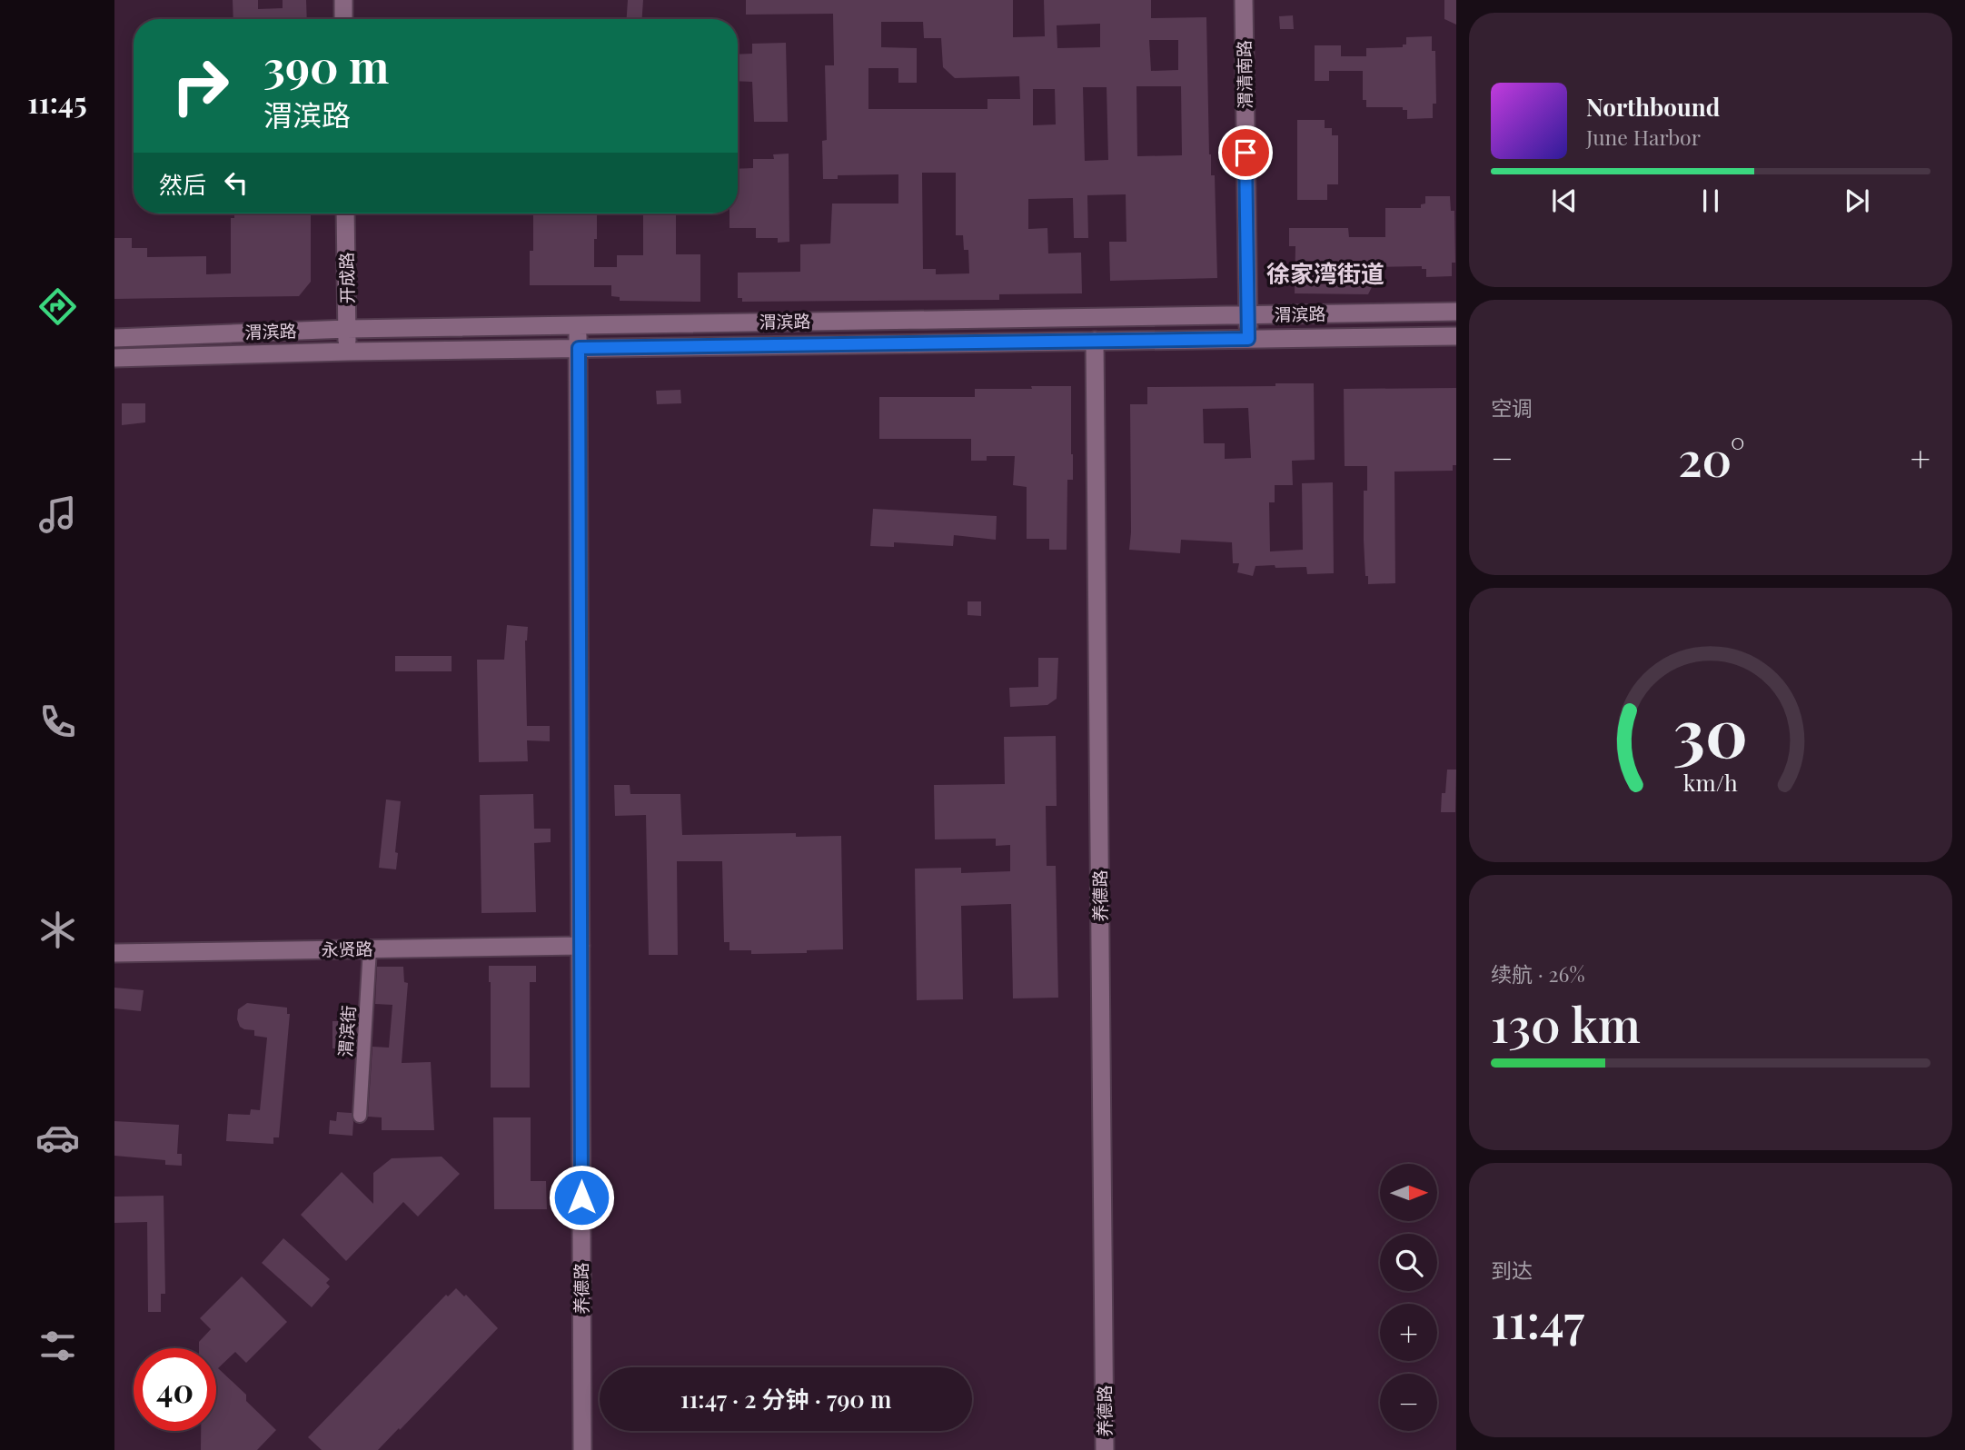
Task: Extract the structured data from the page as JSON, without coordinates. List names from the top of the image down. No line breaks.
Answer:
{"streets":{"street":["渭清南路","开成路","渭滨路","养德路","永贤路","渭滨街"]},"crossings":[["渭清南路","渭滨路"],["开成路","渭滨路"],["渭滨路","养德路"],["养德路","永贤路"],["永贤路","渭滨街"]],"districts":["徐家湾街道"],"north":"right","page":{"tabs":"11:45","turn":["390 m","渭滨路"],"song":["Northbound","June Harbor"],"then":"然后","tile":["空调",["续航 · 26%","130 km"],["到达","11:47"]],"heat":["−","20°","+"],"map_buttons":["+","−"],"limit":"40","trip":"11:47 · 2 分钟 · 790 m","gauge":["30","km/h"]}}
